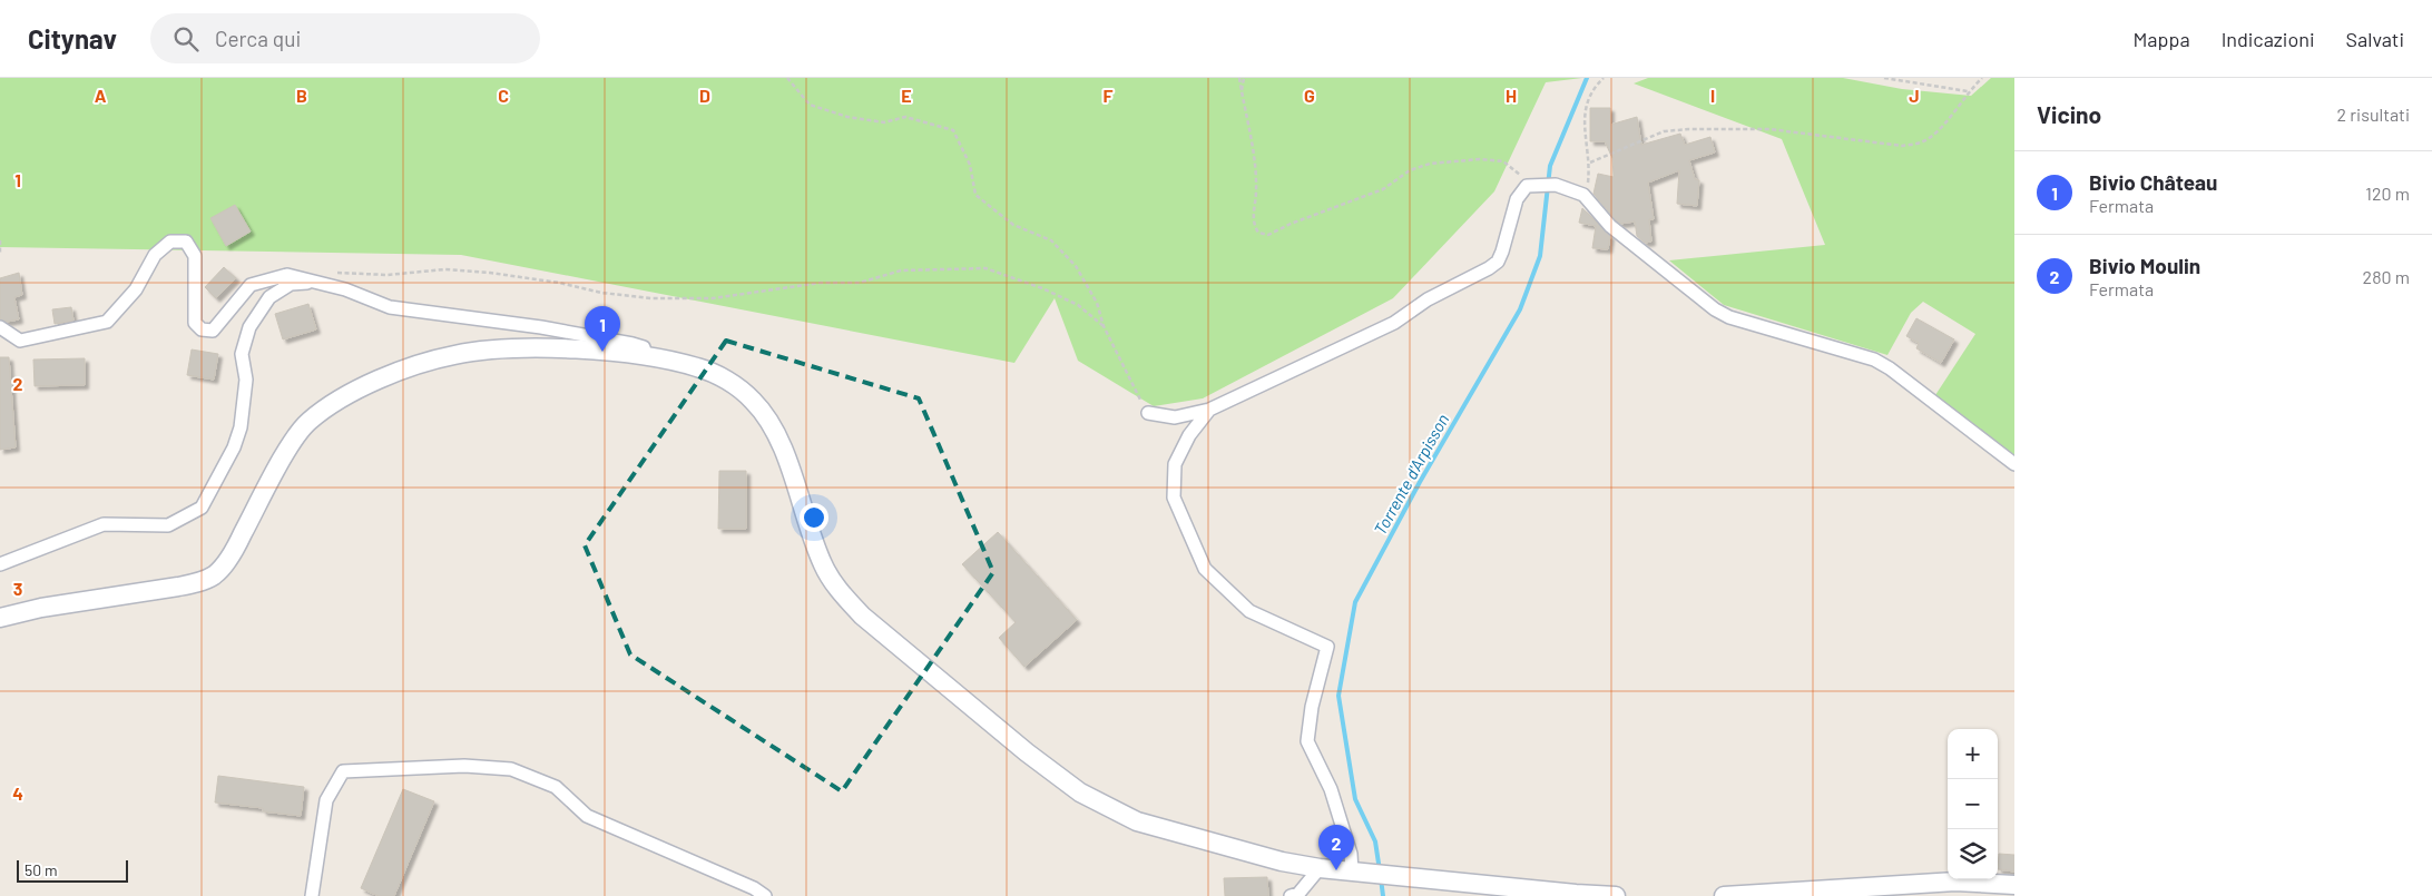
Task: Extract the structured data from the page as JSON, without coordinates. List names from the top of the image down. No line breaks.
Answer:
{"water":["Torrente d'Arpisson"],"scale_bar":"50 m","page":{"header":"Citynav","search":"Cerca qui","nav":["Mappa","Indicazioni","Salvati"],"heading":["Vicino","2 risultati"],"list":[{"mark":"1","name":"Bivio Château","note":"Fermata","value":"120 m"},{"mark":"2","name":"Bivio Moulin","note":"Fermata","value":"280 m"}],"pins":["1","2"],"map_buttons":["+","−"],"scale":"50 m"},"grid":{"columns":["A","B","C","D","E","F","G","H","I","J"],"rows":["1","2","3","4"]}}
